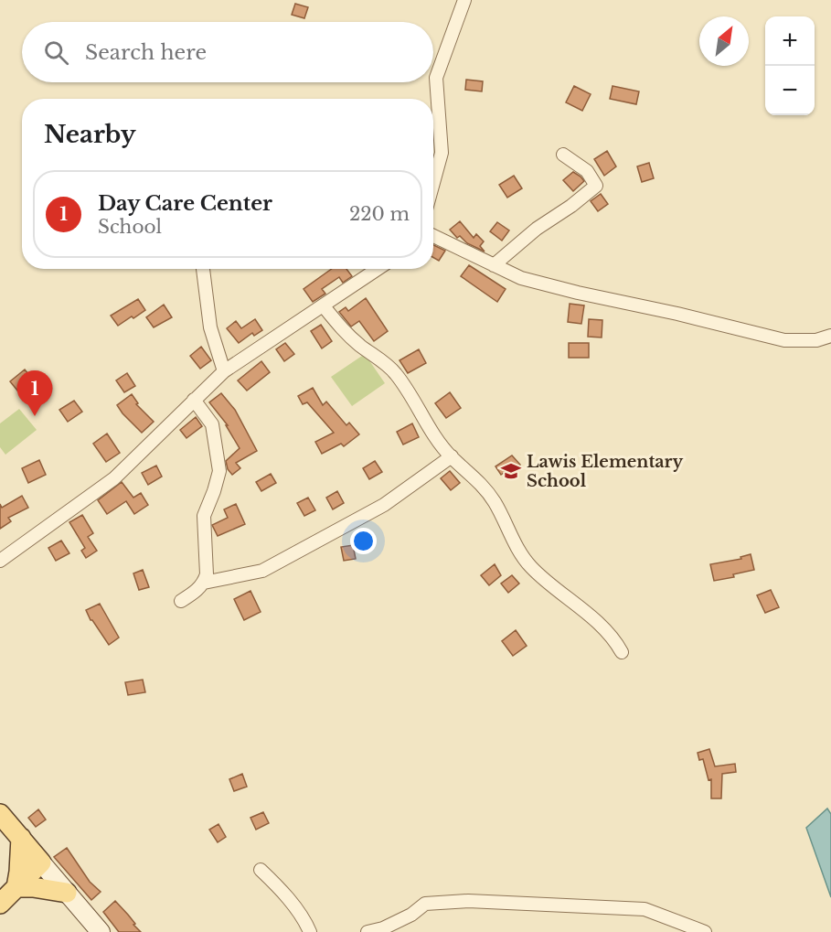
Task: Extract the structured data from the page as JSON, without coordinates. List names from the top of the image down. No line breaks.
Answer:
{"places":{"school or university":["Lawis Elementary School"]},"north":"top right","page":{"map_buttons":["+","−"],"search":"Search here","heading":"Nearby","list":[{"mark":"1","name":"Day Care Center","note":"School","value":"220 m"}],"pins":"1"}}
